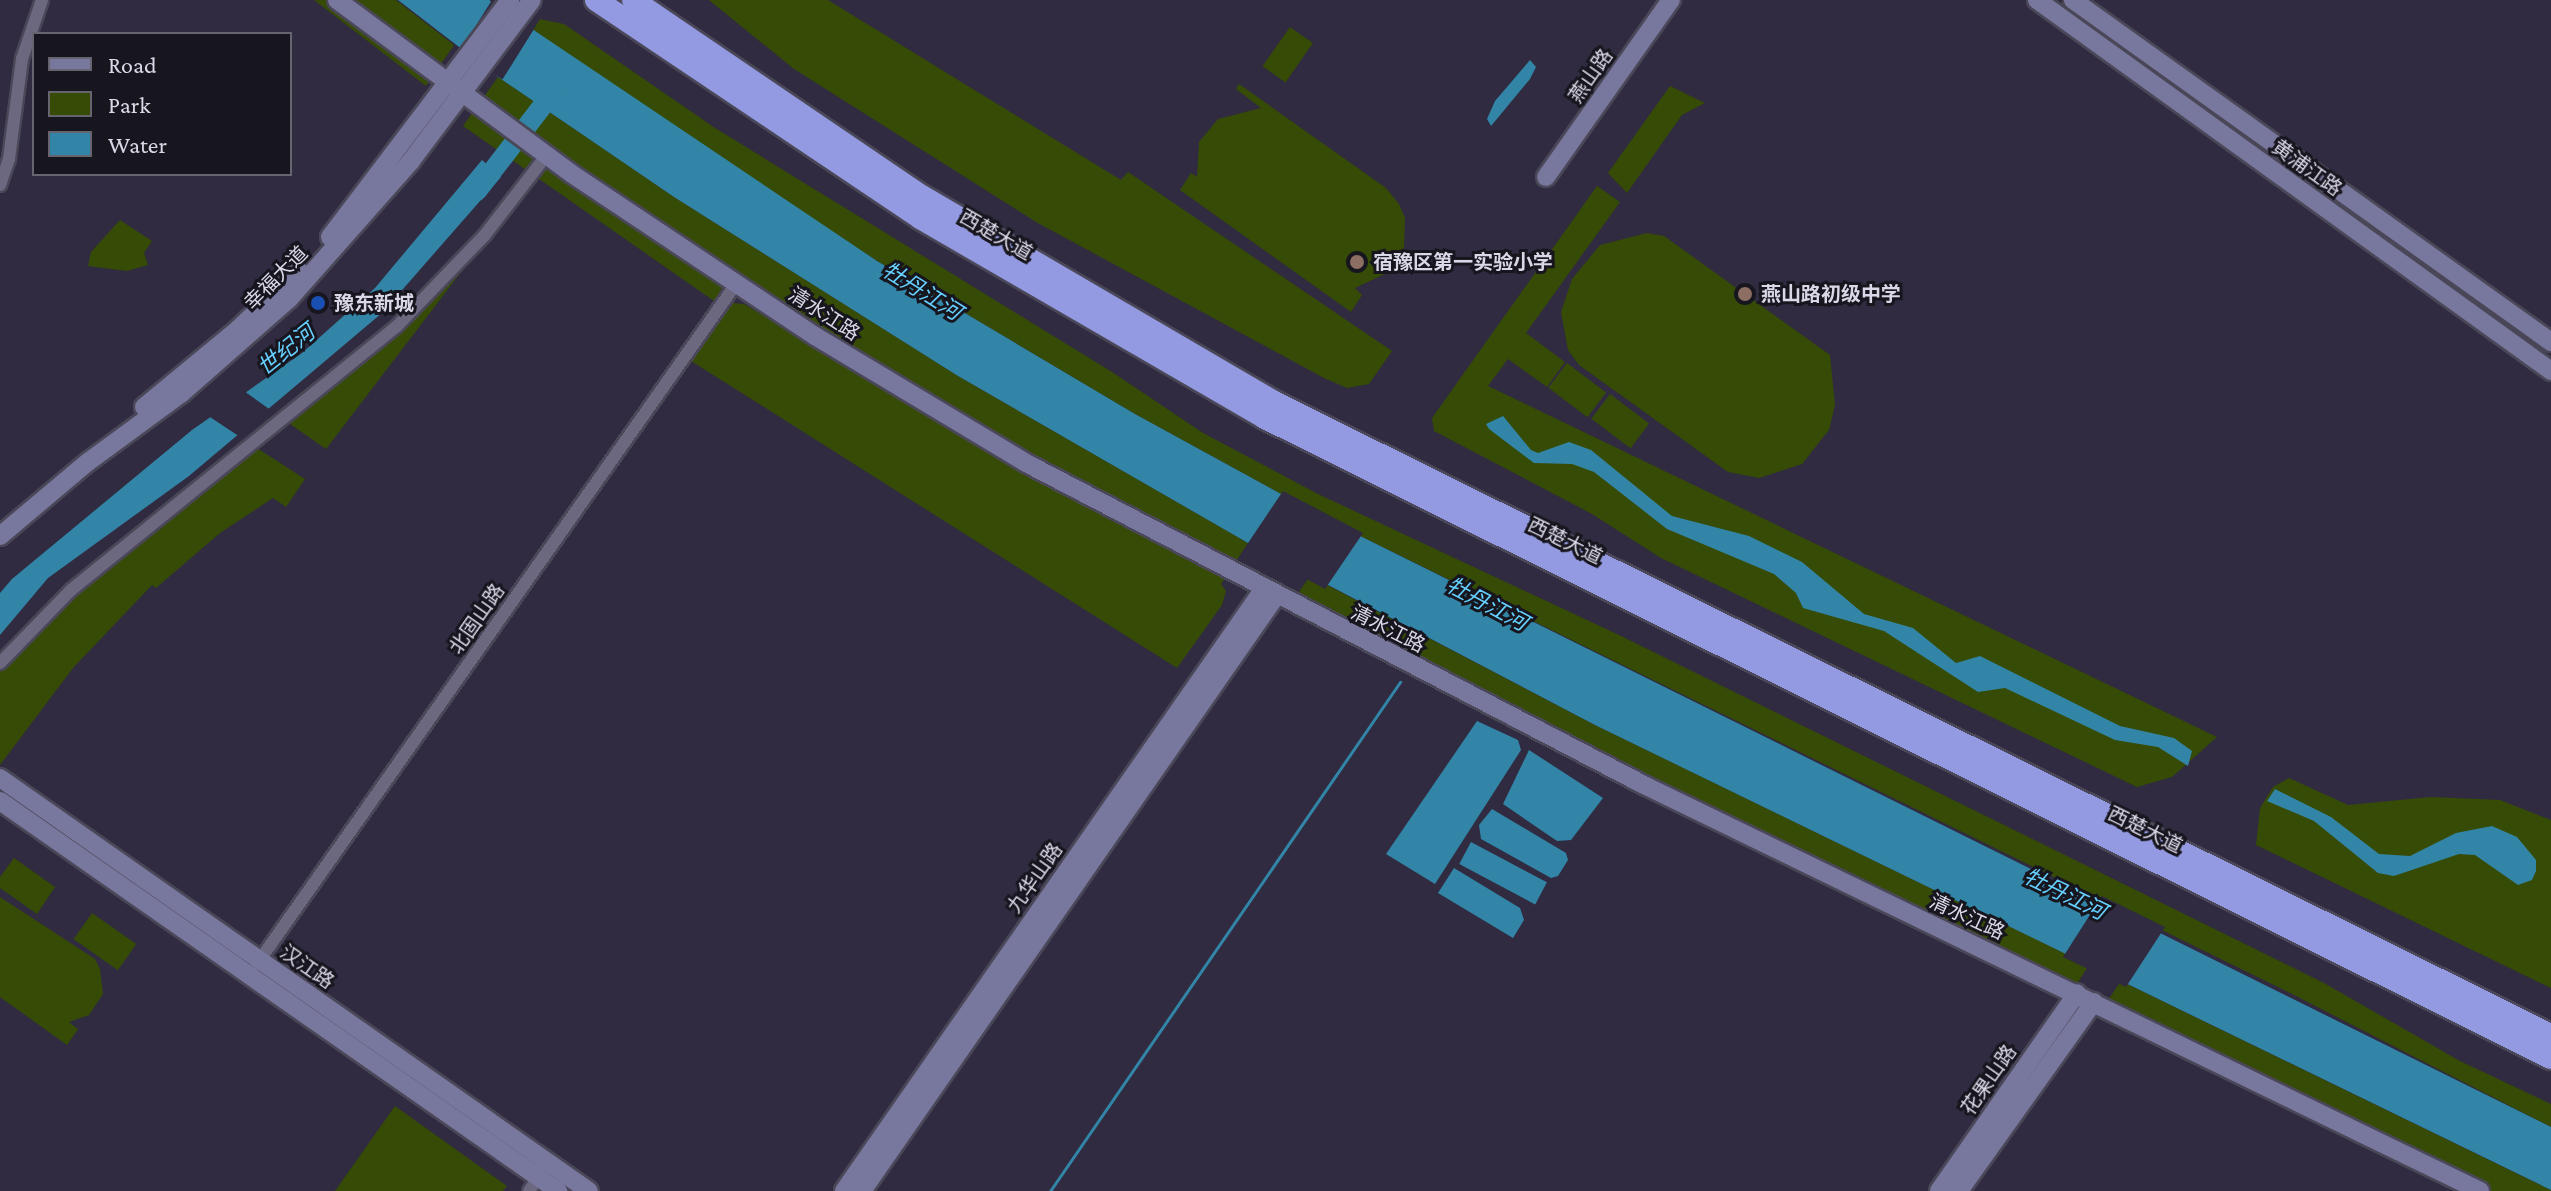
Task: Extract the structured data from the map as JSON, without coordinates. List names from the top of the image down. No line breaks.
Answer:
{"streets":{"highway":["西楚大道"],"street":["燕山路","黄浦江路","幸福大道","清水江路","北固山路","九华山路","汉江路","花果山路"]},"crossings":[["幸福大道","清水江路"],["清水江路","北固山路"],["清水江路","九华山路"],["清水江路","花果山路"],["北固山路","汉江路"]],"water":["牡丹江河","世纪河"],"places":["宿豫区第一实验小学","燕山路初级中学","豫东新城"],"legend":["Road","Park","Water"]}
